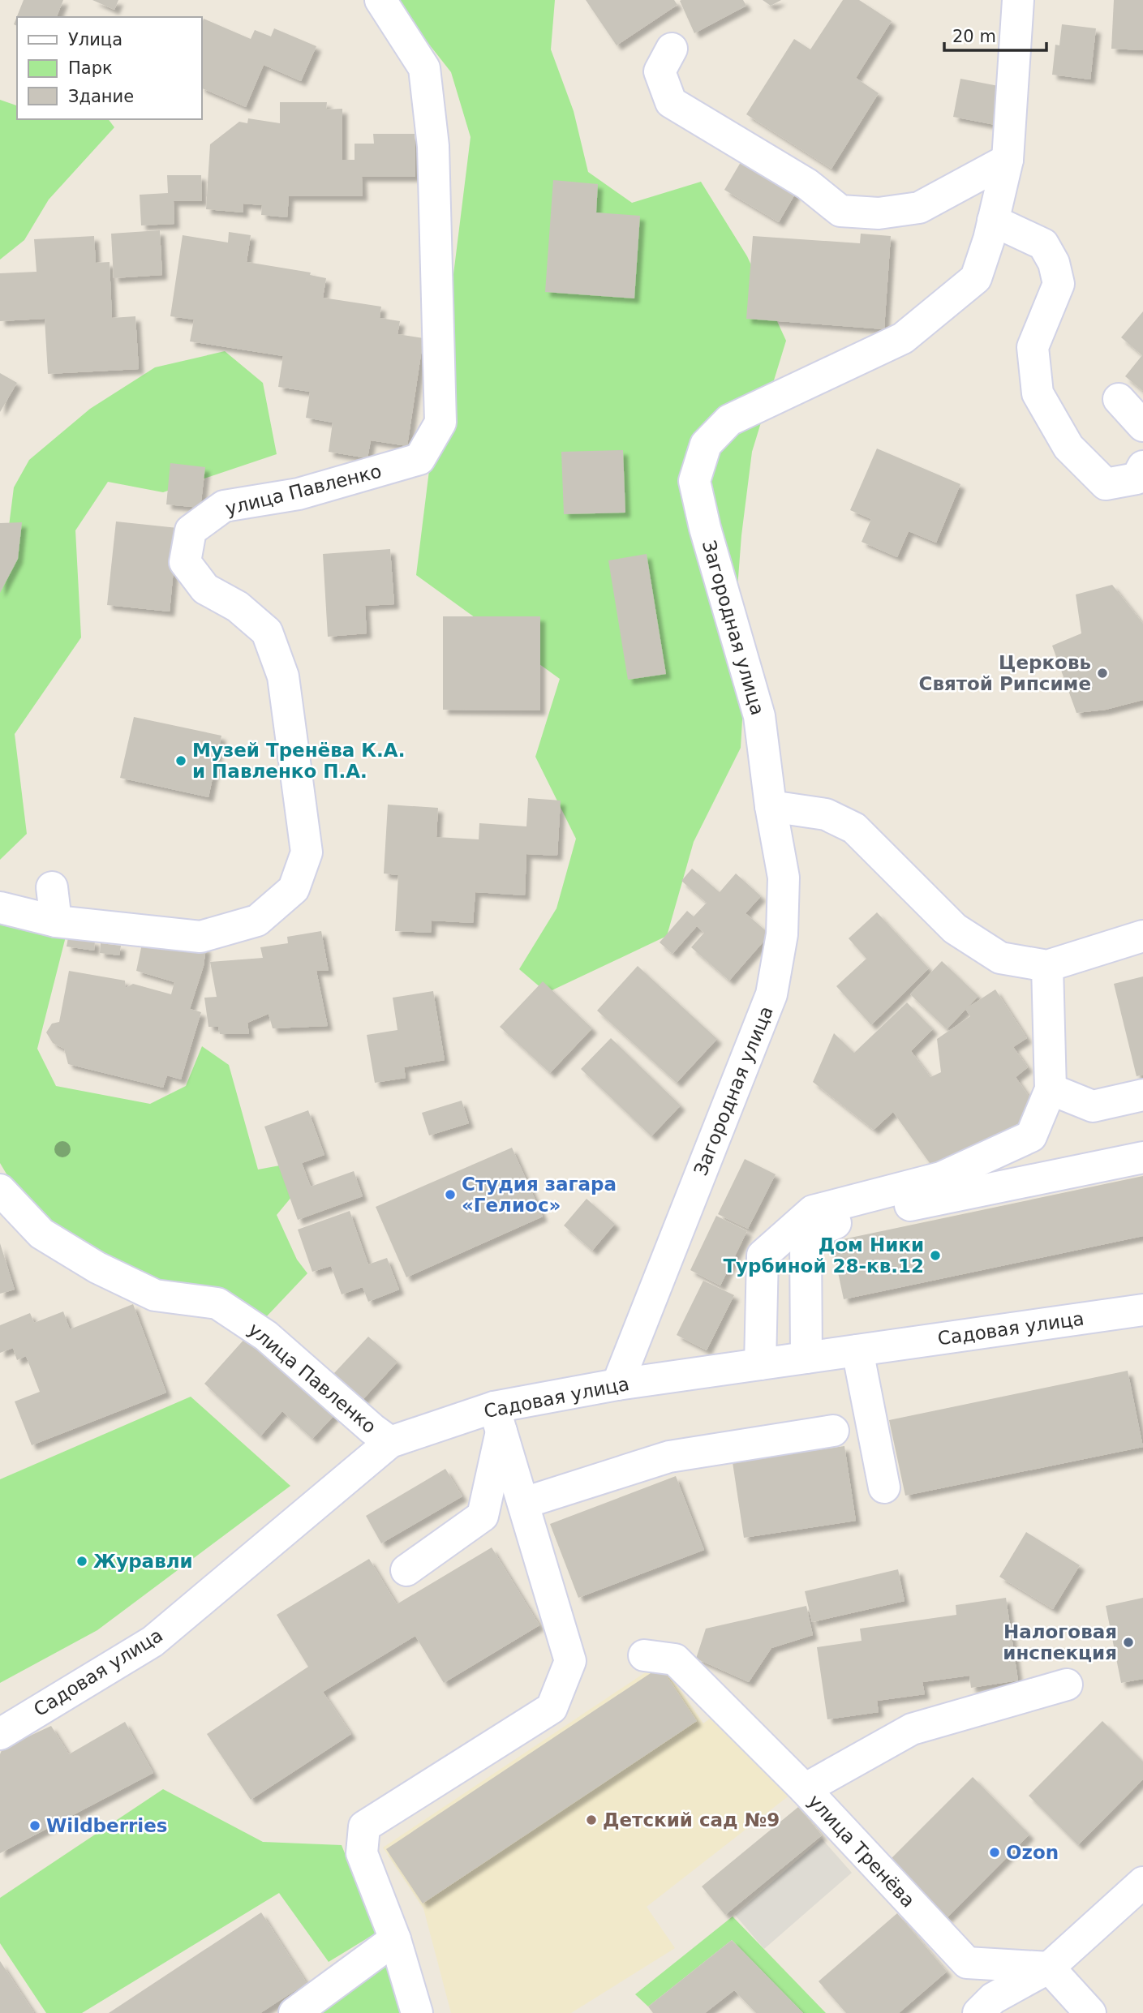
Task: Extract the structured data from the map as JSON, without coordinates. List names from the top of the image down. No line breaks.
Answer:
{"streets":{"street":["улица Павленко","Загородная улица","Садовая улица","улица Тренёва"]},"crossings":[["улица Павленко","Садовая улица"],["Загородная улица","Садовая улица"]],"places":["Церковь Святой Рипсиме","Музей Тренёва К.А. и Павленко П.А.","Студия загара «Гелиос»","Дом Ники Турбиной 28-кв.12","Журавли","Налоговая инспекция","Детский сад №9","Wildberries","Ozon"],"legend":["Улица","Парк","Здание"],"scale_bar":"20 m"}
